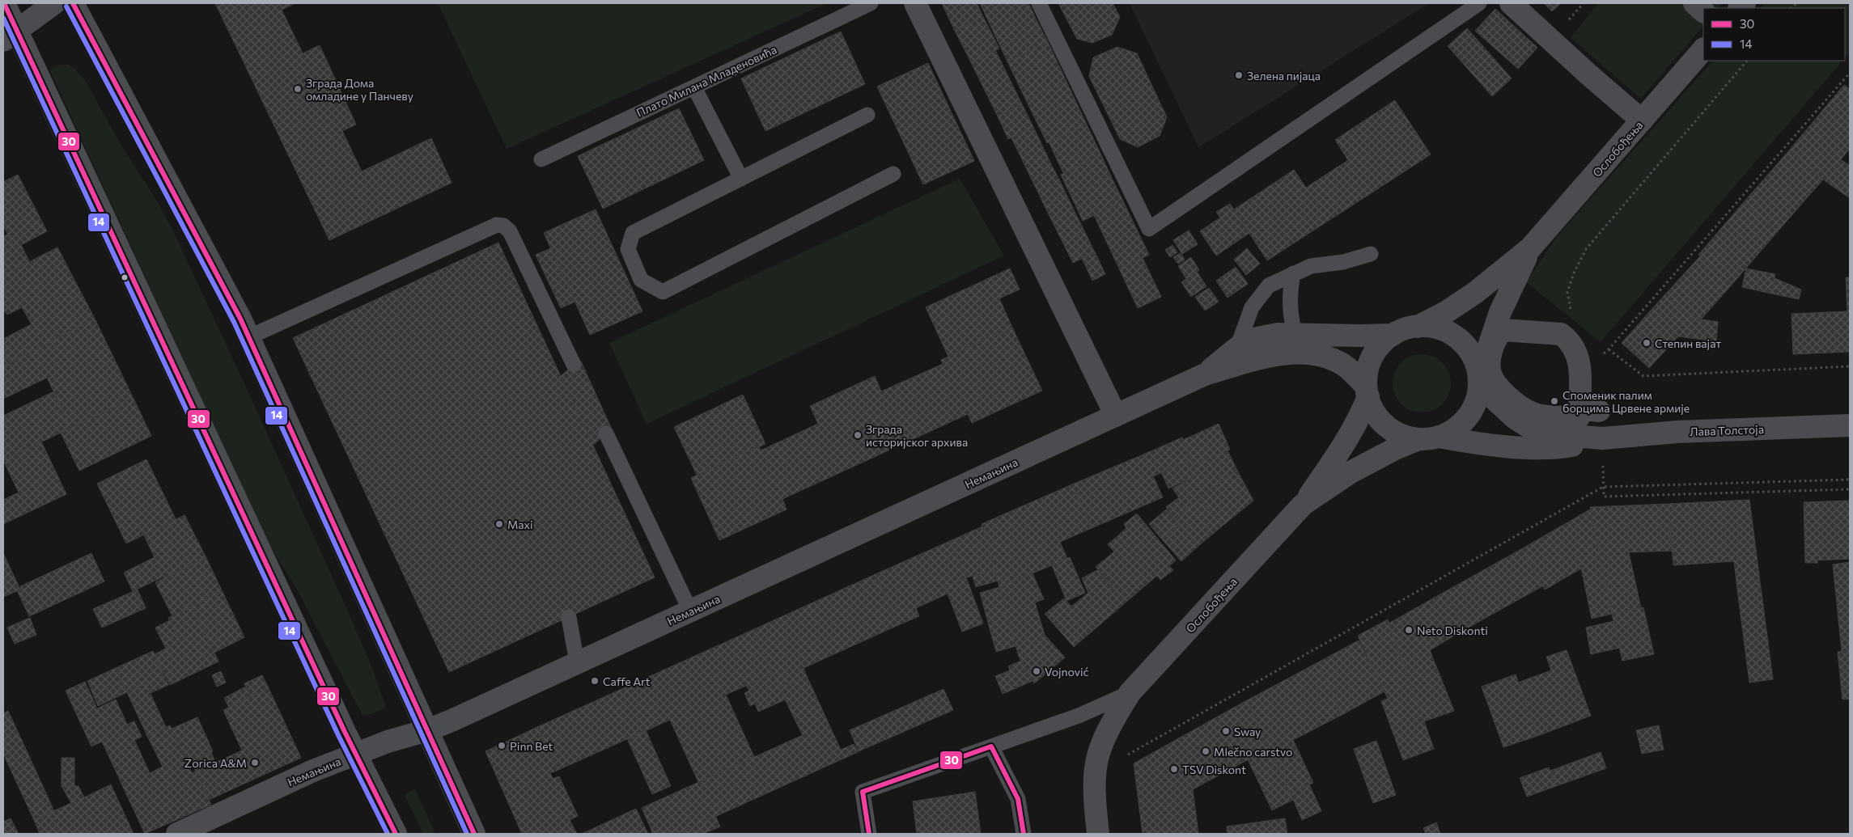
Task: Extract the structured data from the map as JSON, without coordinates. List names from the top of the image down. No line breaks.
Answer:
{"streets":{"street":["Ослобођења","Лава Толстоја","Немањина"],"lane":["Плато Милана Младеновића"]},"crossings":[["Ослобођења","Лава Толстоја"]],"places":["Зелена пијаца","Зграда Дома омладине у Панчеву","Степин вајат","Споменик палим борцима Црвене армије","Зграда историјског архива","Maxi","Neto Diskonti","Vojnović","Caffe Art","Sway","Pinn Bet","Mlečno carstvo","Zorica A&M","TSV Diskont"],"lines":["transit line 30","transit line 14"],"legend":["30","14"]}
